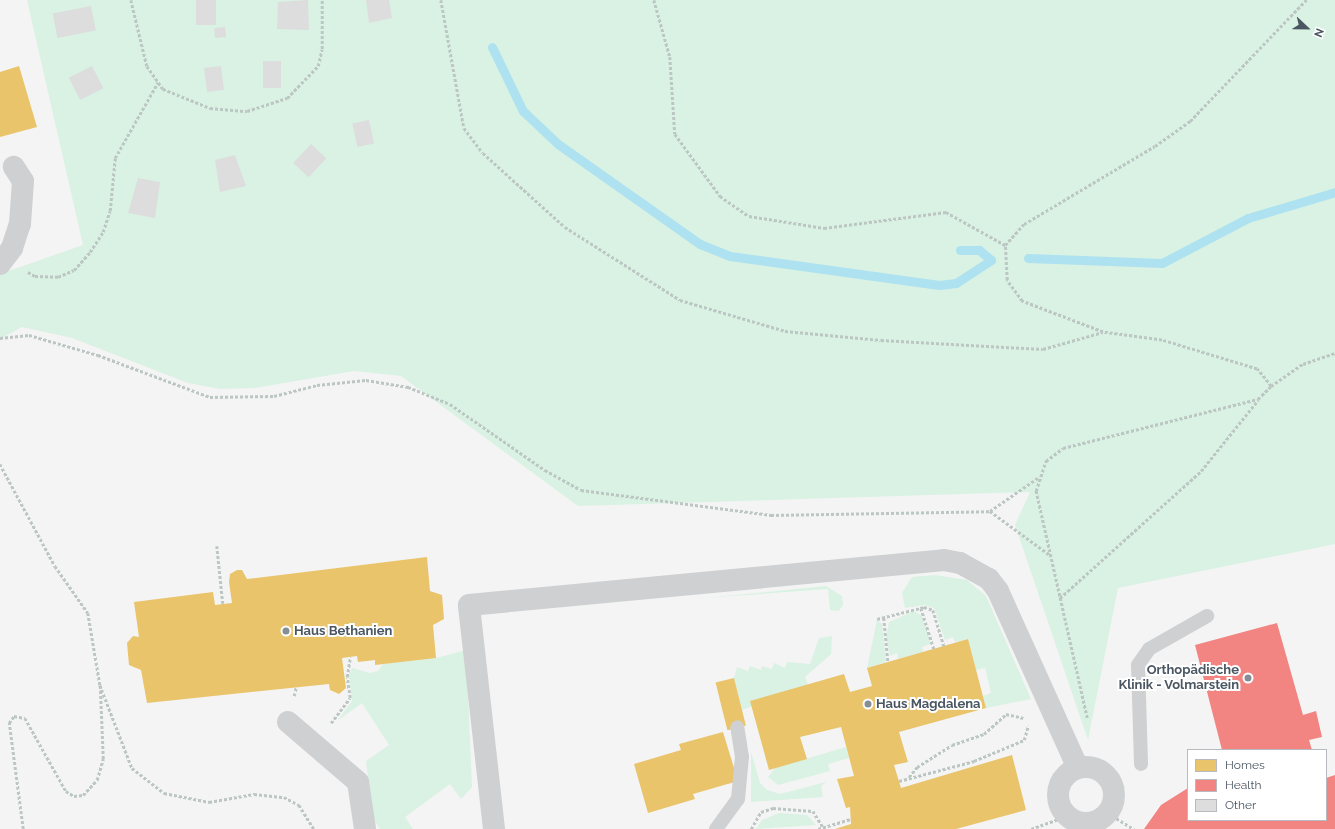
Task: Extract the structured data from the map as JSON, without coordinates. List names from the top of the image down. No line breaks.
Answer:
{"places":["Haus Bethanien","Orthopädische Klinik - Volmarstein","Haus Magdalena"],"legend":["Homes","Health","Other"],"north":"right"}
